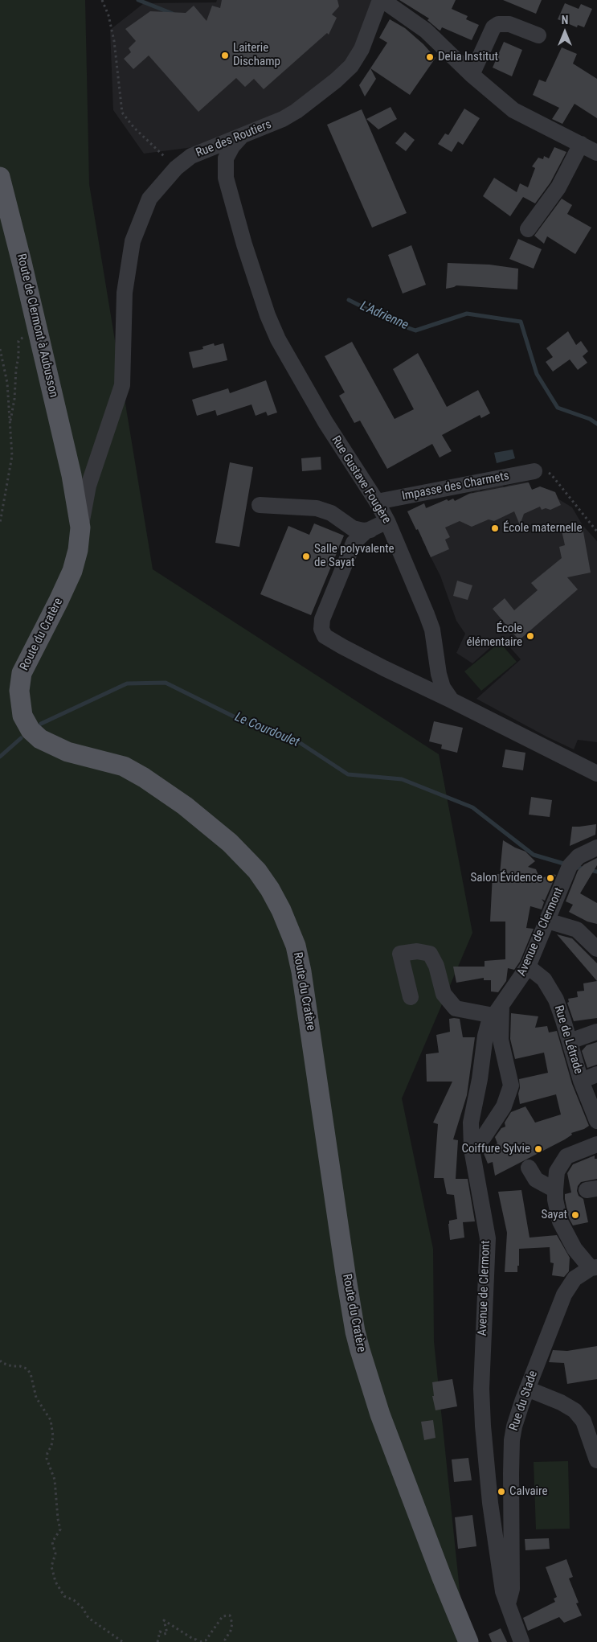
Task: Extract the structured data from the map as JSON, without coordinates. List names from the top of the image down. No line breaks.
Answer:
{"streets":{"main road":["Route de Clermont à Aubusson","Route du Cratère"],"street":["Rue des Routiers","Rue Gustave Fougère","Impasse des Charmets","Avenue de Clermont","Rue de Létrade","Rue du Stade"]},"crossings":[["Rue des Routiers","Route de Clermont à Aubusson"],["Rue des Routiers","Rue Gustave Fougère"],["Rue des Routiers","Route du Cratère"],["Route de Clermont à Aubusson","Route du Cratère"],["Rue Gustave Fougère","Impasse des Charmets"],["Avenue de Clermont","Rue de Létrade"],["Avenue de Clermont","Rue du Stade"]],"water":["L'Adrienne","Le Courdoulet"],"places":["Laiterie Dischamp","Delia Institut","École maternelle","Salle polyvalente de Sayat","École élémentaire","Salon Évidence","Coiffure Sylvie","Sayat","Calvaire"],"north":"top"}
